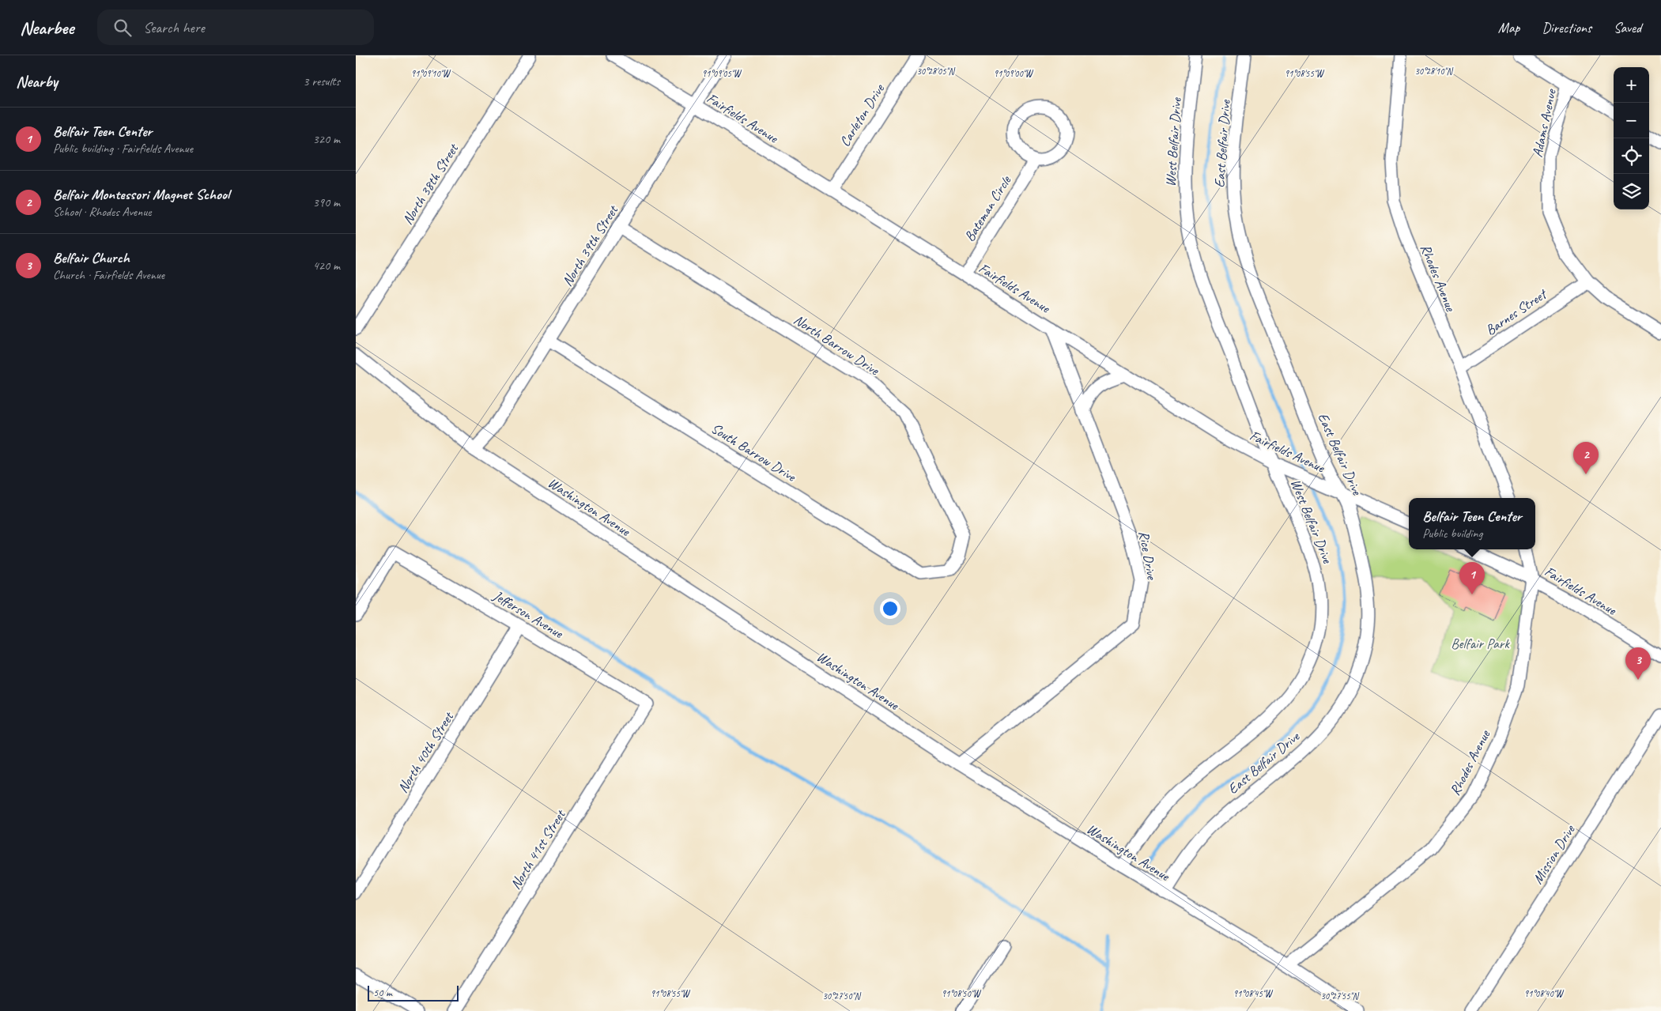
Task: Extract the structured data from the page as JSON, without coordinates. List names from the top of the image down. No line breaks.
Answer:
{"streets":{"street":["Carleton Drive","Fairfields Avenue","Adams Avenue","West Belfair Drive","East Belfair Drive","North 38th Street","Bateman Circle","North 39th Street","Rhodes Avenue","Barnes Street","North Barrow Drive","South Barrow Drive","Washington Avenue","Rice Drive","Jefferson Avenue","North 40th Street","North 41st Street","Mission Drive"]},"crossings":[["Carleton Drive","Fairfields Avenue"],["Fairfields Avenue","West Belfair Drive"],["Fairfields Avenue","East Belfair Drive"],["Fairfields Avenue","Bateman Circle"],["Fairfields Avenue","North 39th Street"],["Fairfields Avenue","Rhodes Avenue"],["Fairfields Avenue","Rice Drive"],["Adams Avenue","Barnes Street"],["West Belfair Drive","Washington Avenue"],["East Belfair Drive","Washington Avenue"],["North 39th Street","North Barrow Drive"],["North 39th Street","South Barrow Drive"],["North 39th Street","Washington Avenue"],["Rhodes Avenue","Barnes Street"],["Rhodes Avenue","Washington Avenue"],["North Barrow Drive","South Barrow Drive"],["Washington Avenue","Rice Drive"],["Jefferson Avenue","North 40th Street"],["Jefferson Avenue","North 41st Street"]],"parks":["Belfair Park"],"scale_bar":"50 m","page":{"header":"Nearbee","search":"Search here","nav":["Map","Directions","Saved"],"heading":["Nearby","3 results"],"map_buttons":["+","−"],"list":[{"mark":"1","name":"Belfair Teen Center","note":"Public building · Fairfields Avenue","value":"320 m"},{"mark":"2","name":"Belfair Montessori Magnet School","note":"School · Rhodes Avenue","value":"390 m"},{"mark":"3","name":"Belfair Church","note":"Church · Fairfields Avenue","value":"420 m"}],"pins":["2","1","3"],"popup":["Belfair Teen Center","Public building"],"scale":"50 m"},"coordinates":["30°28'05\"N","30°28'10\"N","91°09'05\"W","91°09'00\"W","91°08'55\"W","91°09'10\"W","91°08'50\"W","91°08'45\"W","91°08'40\"W","30°27'50\"N","30°27'55\"N"]}
